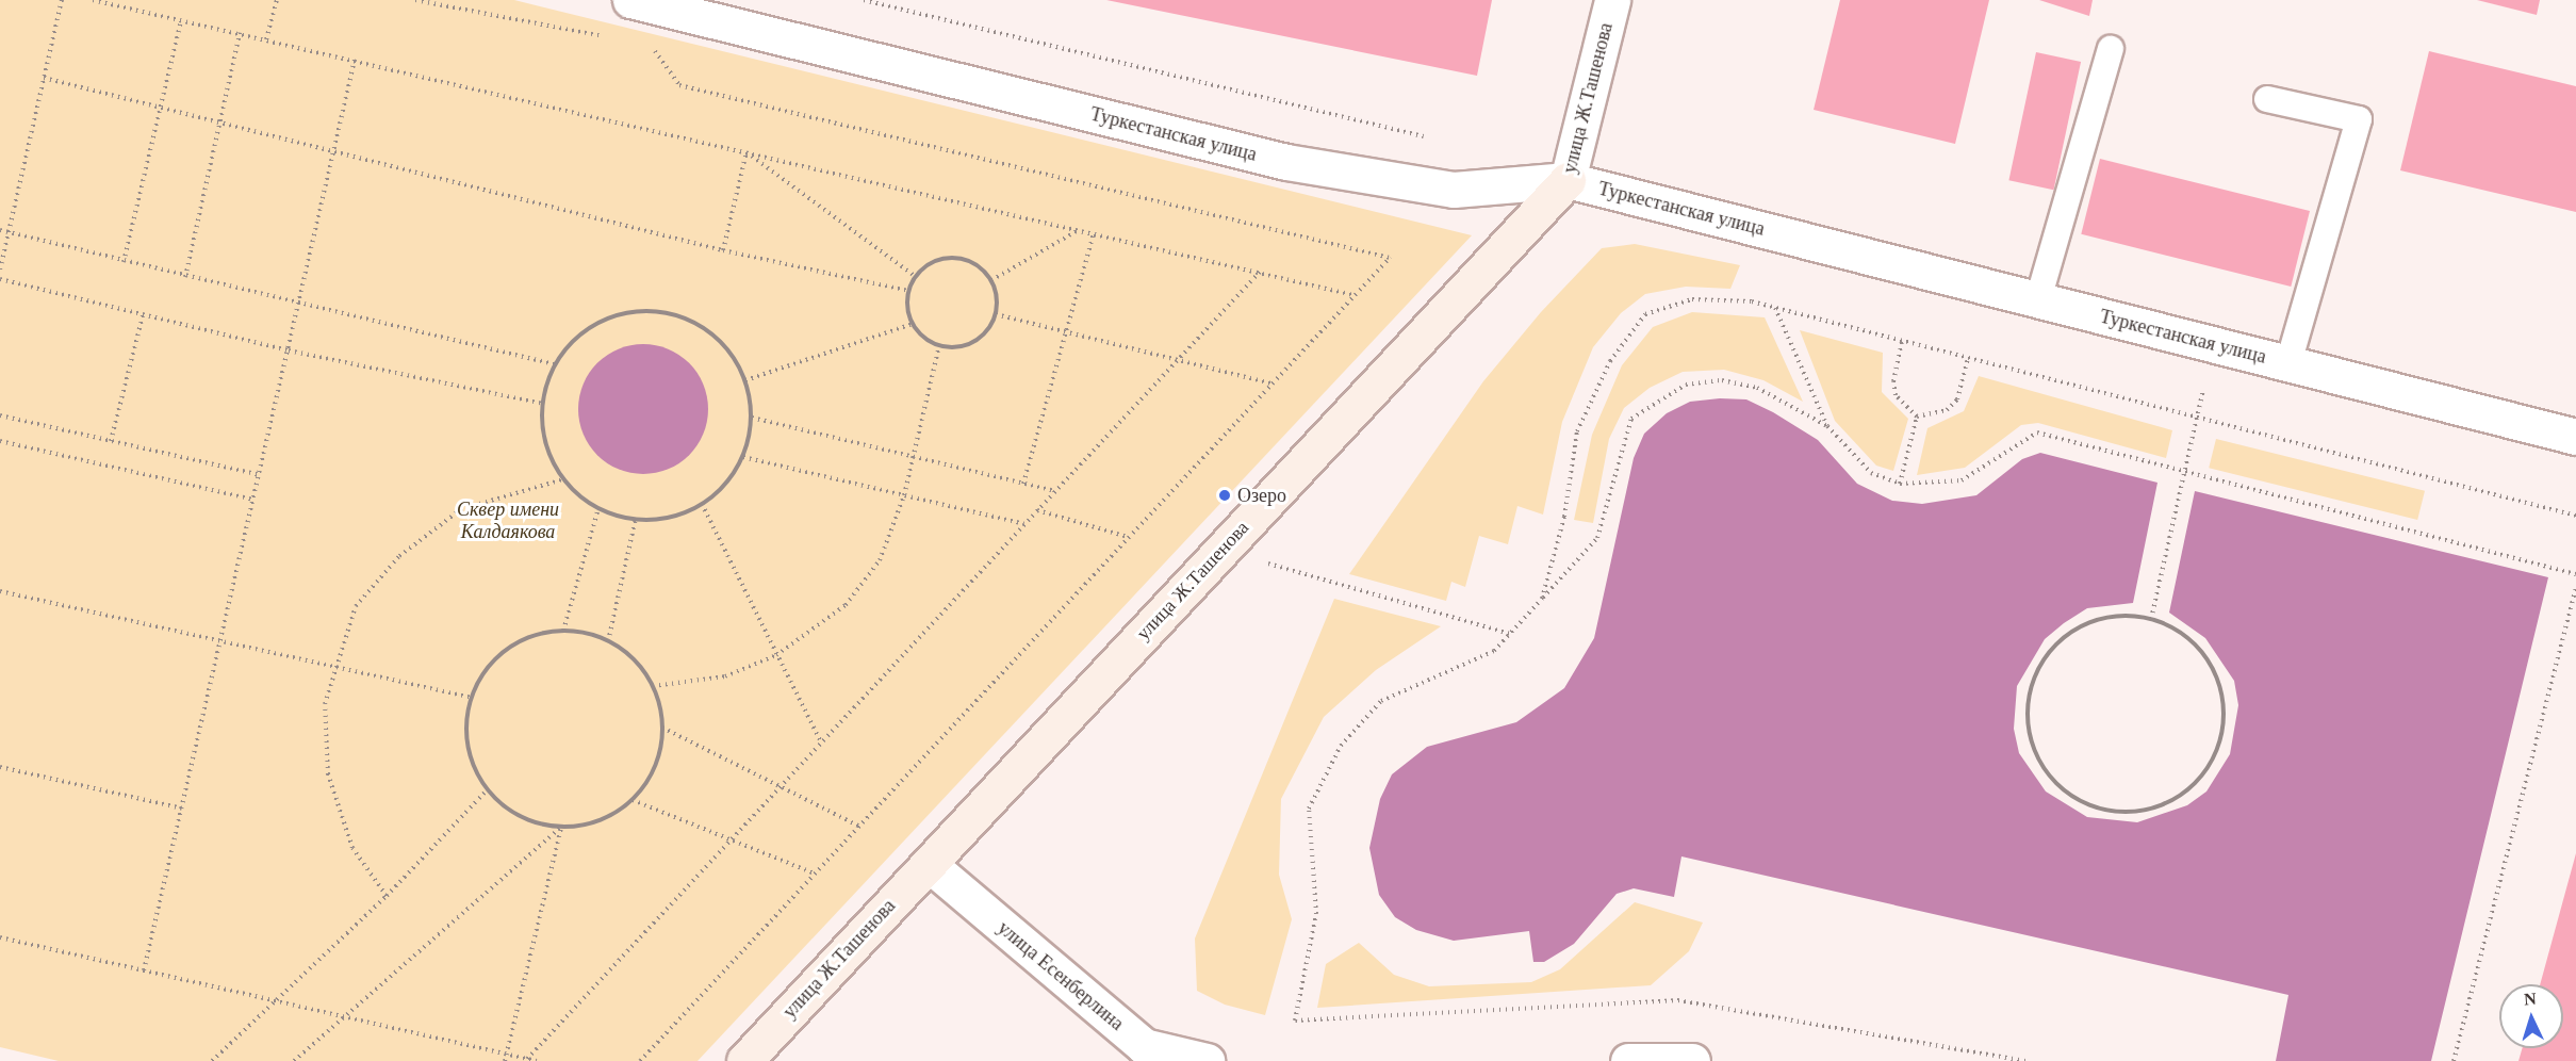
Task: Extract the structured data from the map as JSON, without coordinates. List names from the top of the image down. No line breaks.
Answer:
{"streets":{"main road":["улица Ж.Ташенова"],"street":["Туркестанская улица","улица Есенберлина"]},"crossings":[["улица Ж.Ташенова","Туркестанская улица"],["улица Ж.Ташенова","улица Есенберлина"]],"parks":["Сквер имени Калдаякова"],"places":["Озеро"],"north":"top"}
